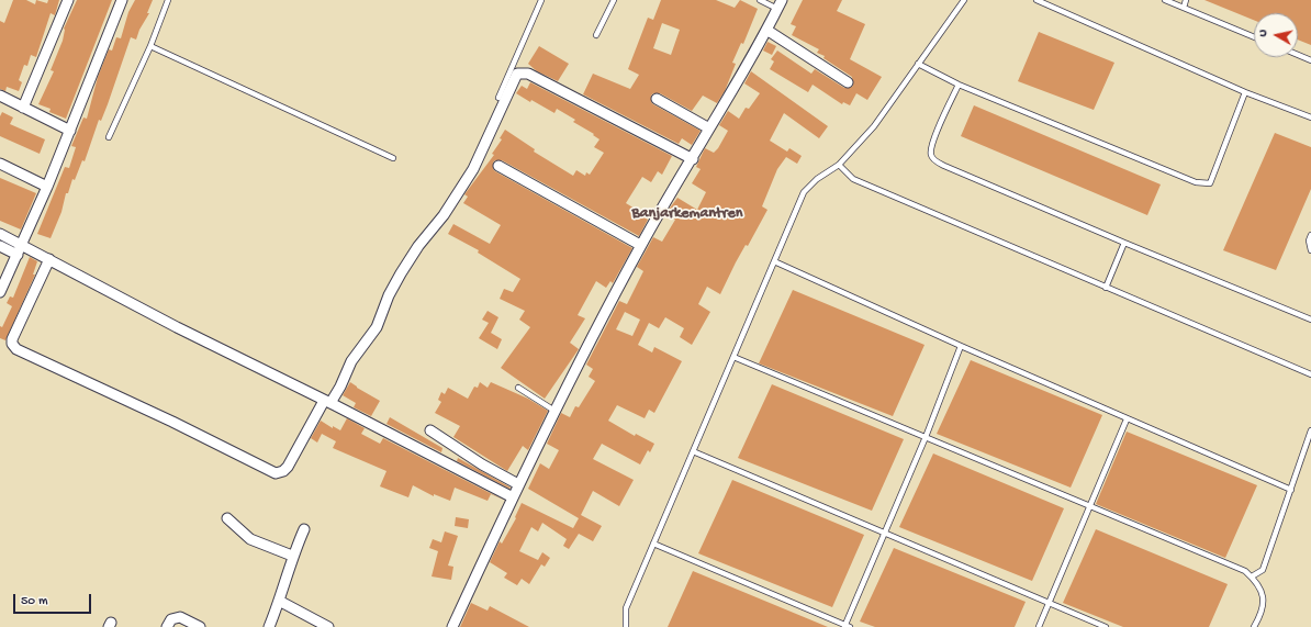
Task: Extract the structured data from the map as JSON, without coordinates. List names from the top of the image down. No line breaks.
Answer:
{"districts":["Banjarkemantren"],"scale_bar":"50 m","north":"left"}
